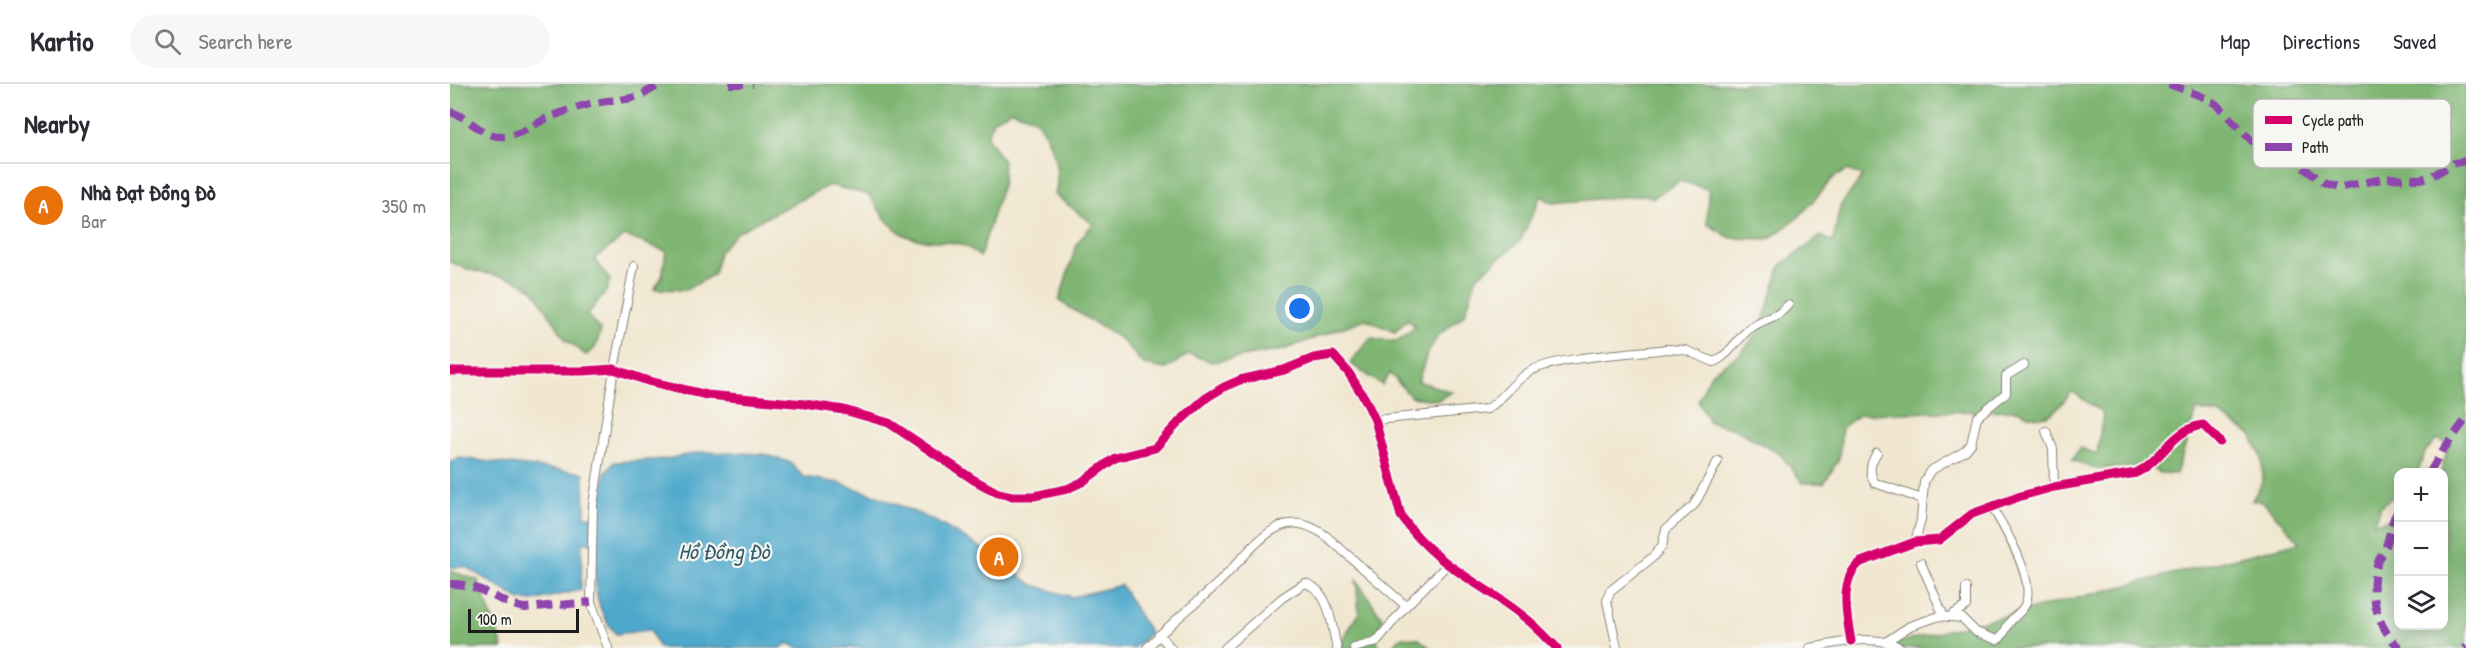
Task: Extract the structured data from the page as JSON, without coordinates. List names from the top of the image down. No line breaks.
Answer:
{"water":["Hồ Đồng Đò"],"legend":["Cycle path","Path"],"scale_bar":"100 m","page":{"header":"Kartio","search":"Search here","nav":["Map","Directions","Saved"],"heading":"Nearby","list":[{"mark":"A","name":"Nhà Đạt Đồng Đò","note":"Bar","value":"350 m"}],"map_buttons":["+","−"],"pins":"A","scale":"100 m"}}
